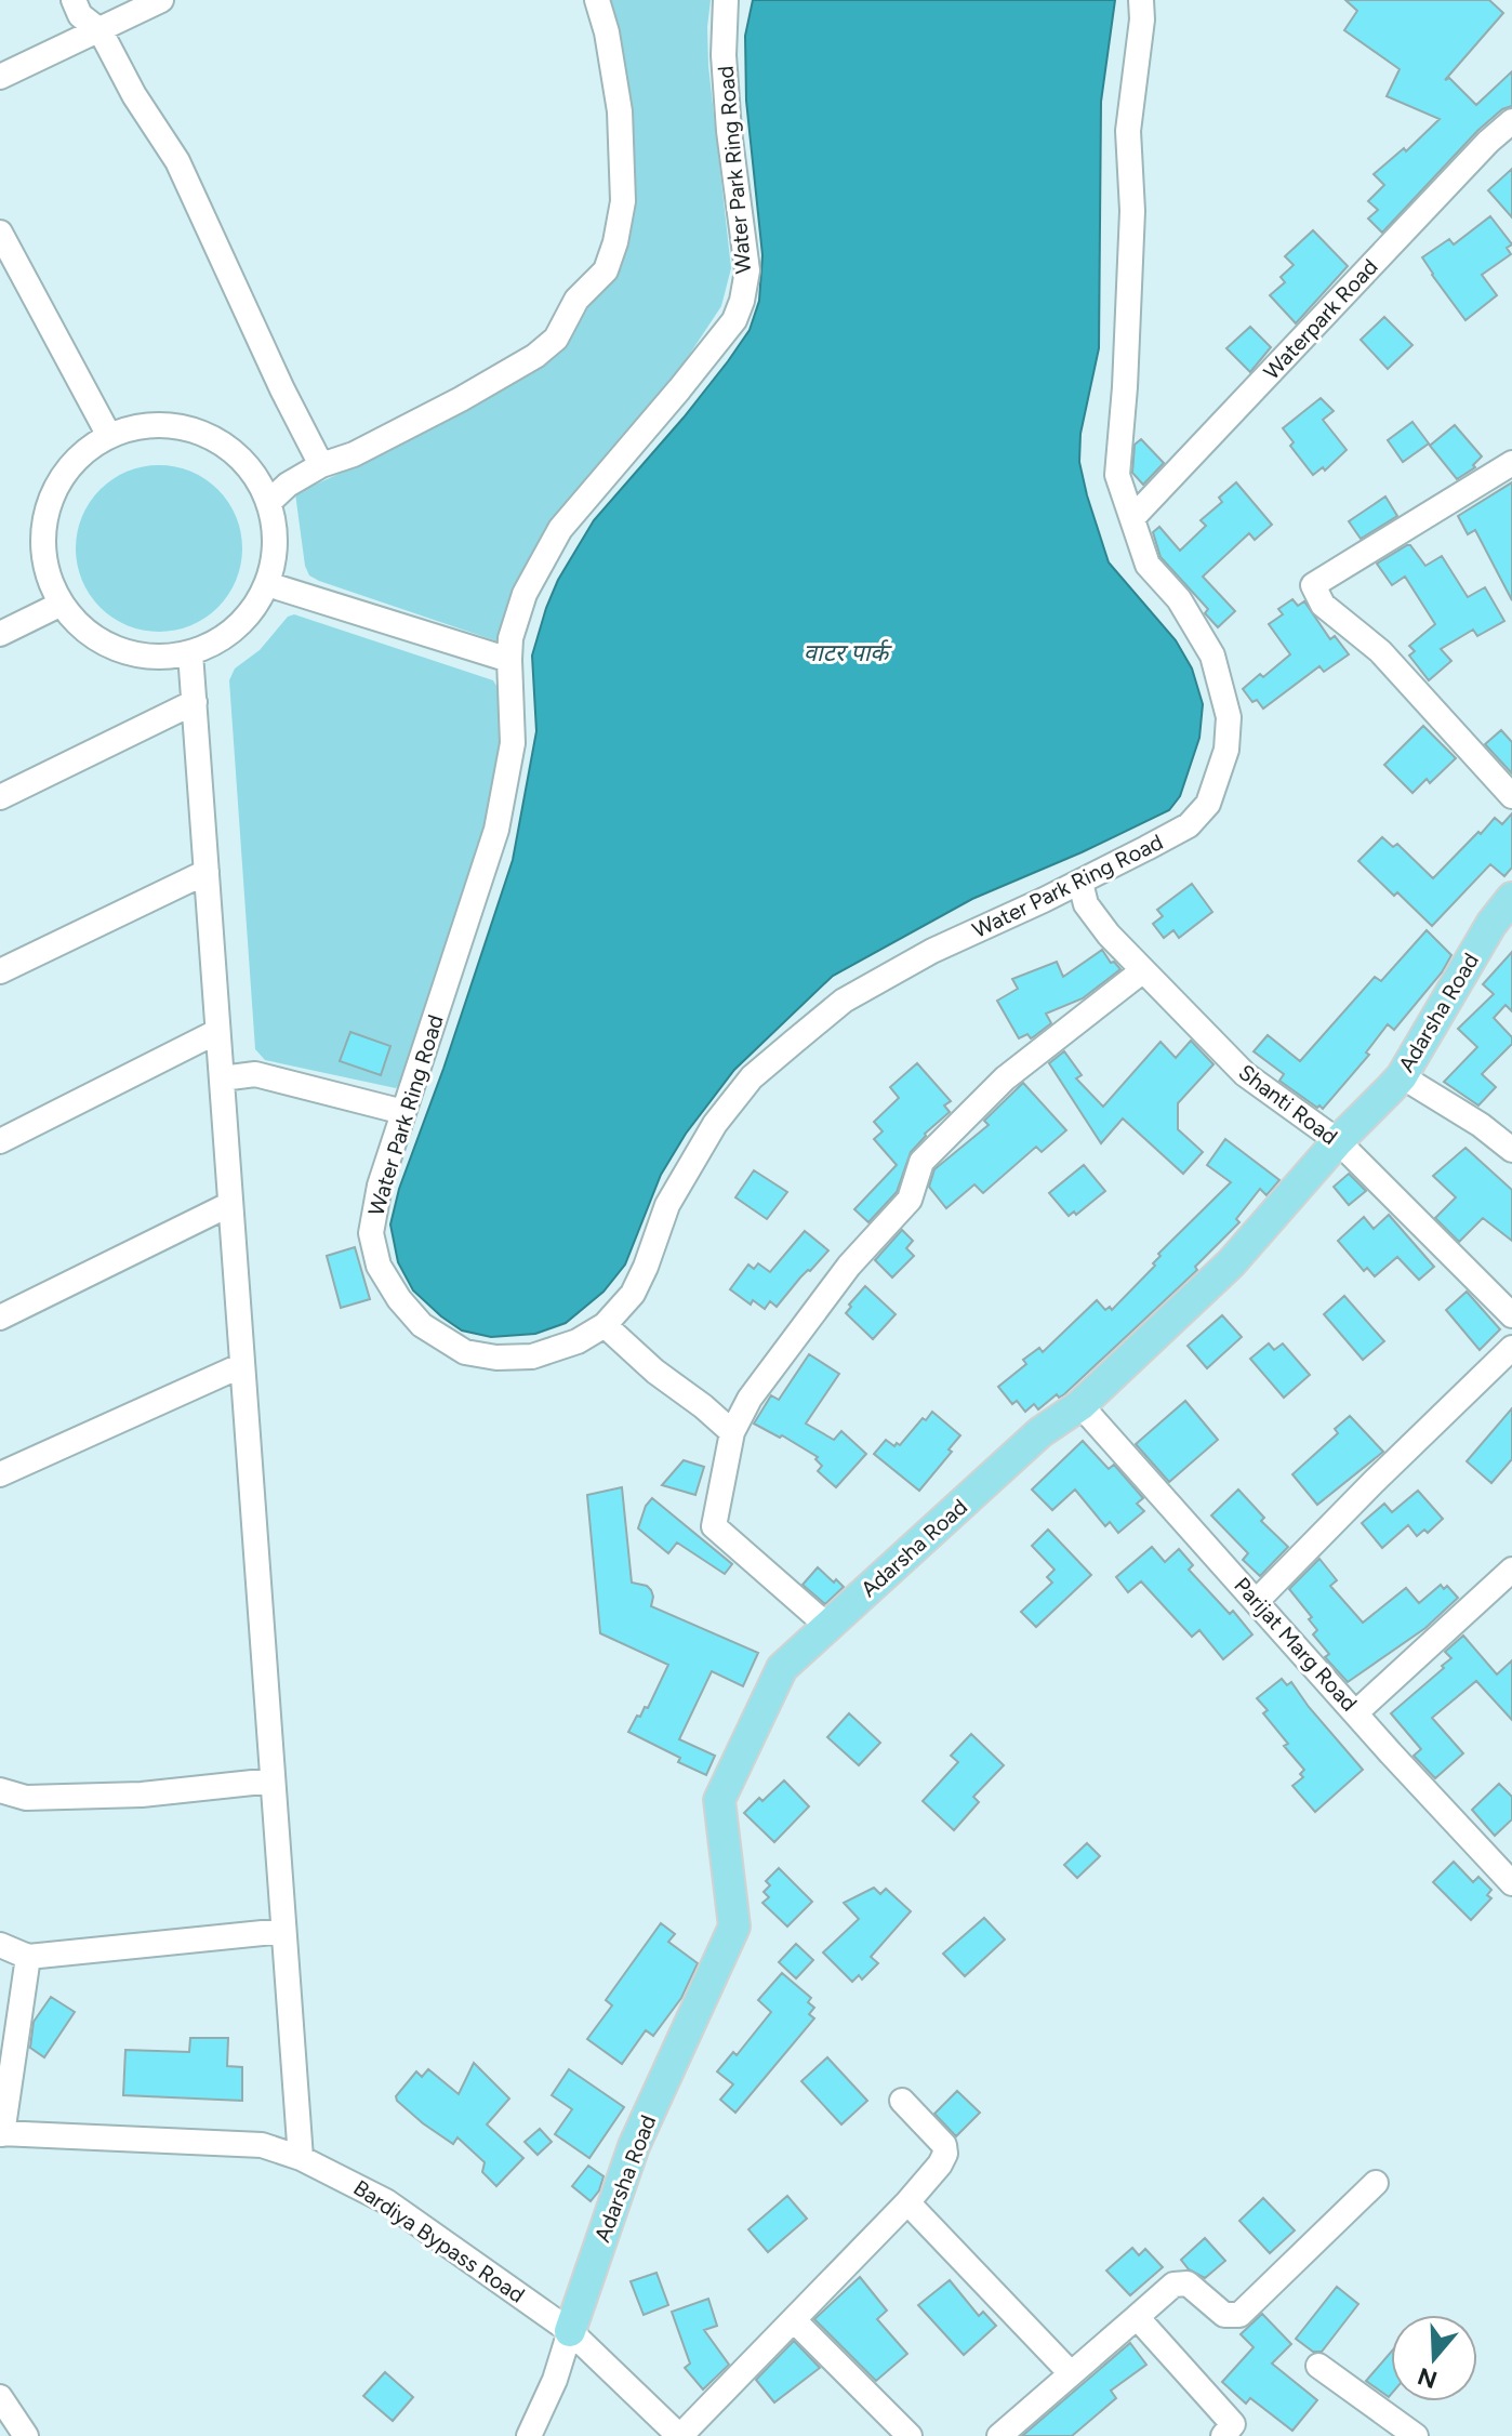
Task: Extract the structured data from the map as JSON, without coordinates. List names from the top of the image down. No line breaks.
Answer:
{"streets":{"main road":["Adarsha Road"],"street":["Water Park Ring Road","Waterpark Road","Shanti Road","Parijat Marg Road","Bardiya Bypass Road"]},"crossings":[["Water Park Ring Road","Waterpark Road"],["Water Park Ring Road","Shanti Road"],["Adarsha Road","Shanti Road"],["Adarsha Road","Parijat Marg Road"],["Adarsha Road","Bardiya Bypass Road"]],"water":["वाटर पार्क"],"north":"bottom"}
